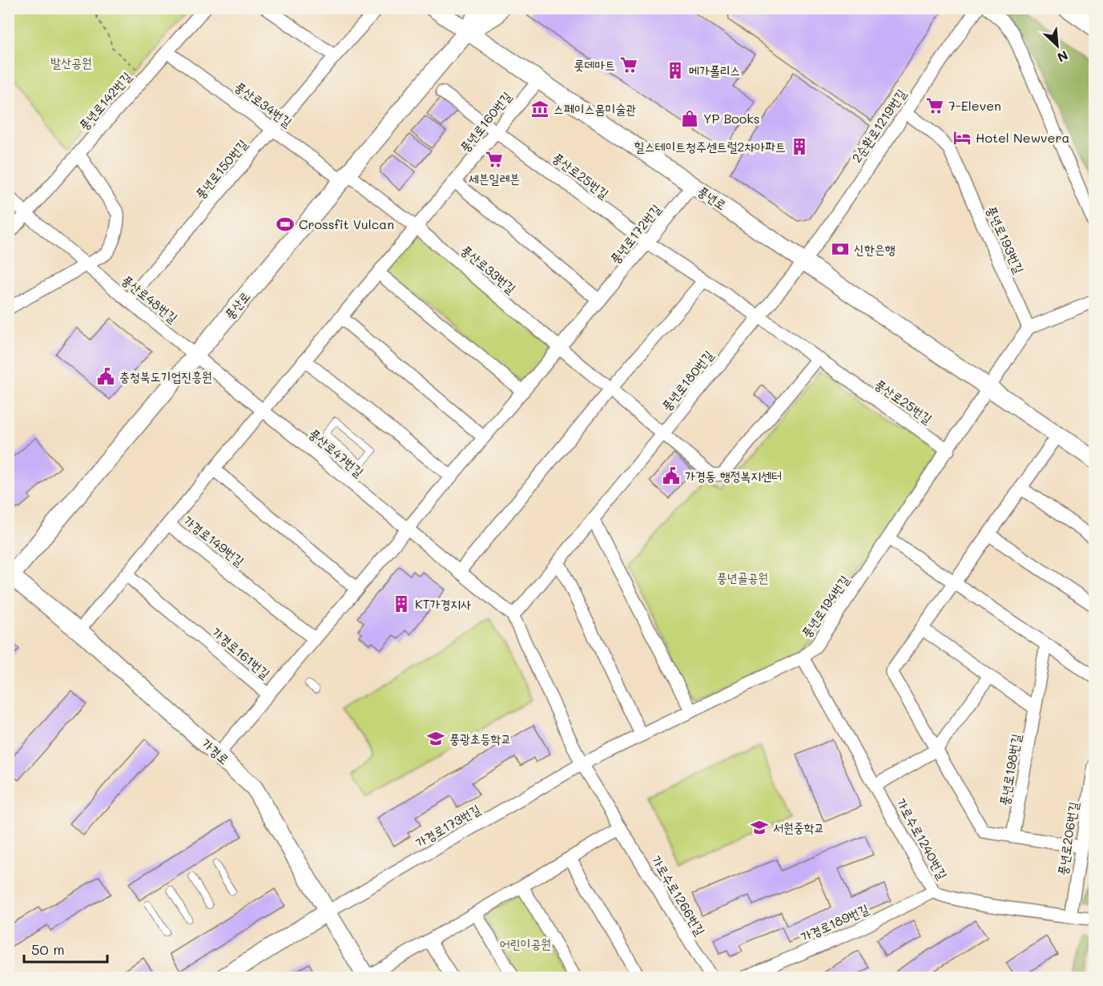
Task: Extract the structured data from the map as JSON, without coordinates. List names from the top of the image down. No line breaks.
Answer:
{"streets":{"street":["풍년로142번길","풍산로34번길","풍년로160번길","2순환로1219번길","풍년로150번길","풍산로25번길","풍년로","풍년로172번길","풍년로193번길","풍산로33번길","풍산로48번길","풍산로","풍년로180번길","풍산로47번길","가경로149번길","풍년로194번길","가경로161번길","가경로","풍년로198번길","가경로173번길","가로수로1240번길","풍년로206번길","가로수로1266번길","가경로189번길"]},"crossings":[["풍년로142번길","풍산로34번길"],["풍년로142번길","풍산로48번길"],["풍산로34번길","풍년로150번길"],["풍산로34번길","풍산로33번길"],["풍산로34번길","풍산로"],["풍년로160번길","풍산로25번길"],["풍년로160번길","풍년로"],["풍년로160번길","풍산로33번길"],["풍년로160번길","풍산로47번길"],["풍년로160번길","가경로149번길"],["2순환로1219번길","풍년로"],["2순환로1219번길","풍년로193번길"],["2순환로1219번길","풍년로180번길"],["풍년로150번길","풍산로48번길"],["풍산로25번길","풍년로172번길"],["풍산로25번길","풍년로180번길"],["풍산로25번길","풍년로194번길"],["풍년로","풍년로172번길"],["풍년로","풍산로"],["풍년로","풍년로180번길"],["풍년로","풍년로194번길"],["풍년로172번길","풍산로33번길"],["풍년로172번길","풍산로47번길"],["풍년로172번길","가경로161번길"],["풍산로33번길","풍산로"],["풍산로33번길","풍년로180번길"],["풍산로48번길","풍산로"],["풍산로48번길","풍산로47번길"],["풍산로","풍산로47번길"],["풍산로","가경로"],["풍년로180번길","풍산로47번길"],["풍산로47번길","가경로149번길"],["풍산로47번길","풍년로194번길"],["풍산로47번길","가경로161번길"],["풍산로47번길","가경로173번길"],["풍산로47번길","가로수로1266번길"],["가경로149번길","가경로161번길"],["가경로149번길","가경로"],["풍년로194번길","가경로173번길"],["풍년로194번길","가로수로1240번길"],["풍년로194번길","가로수로1266번길"],["가경로161번길","가경로"],["가경로","가경로173번길"],["가경로173번길","가로수로1266번길"],["가로수로1240번길","풍년로206번길"],["가로수로1240번길","가경로189번길"]],"parks":["발산공원","풍년골공원","어린이공원"],"places":{"supermarket":["롯데마트","7-Eleven","세븐일레븐"],"building":["메가폴리스","힐스테이트청주센트럴2차아파트","KT가경지사"],"museum":["스페이스몸미술관"],"shop":["YP Books"],"hotel":["Hotel Newvera"],"sports":["Crossfit Vulcan"],"bank":["신한은행"],"public building":["충청북도기업진흥원","가경동 행정복지센터"],"school or university":["풍광초등학교","서원중학교"]},"scale_bar":"50 m","north":"bottom right"}
